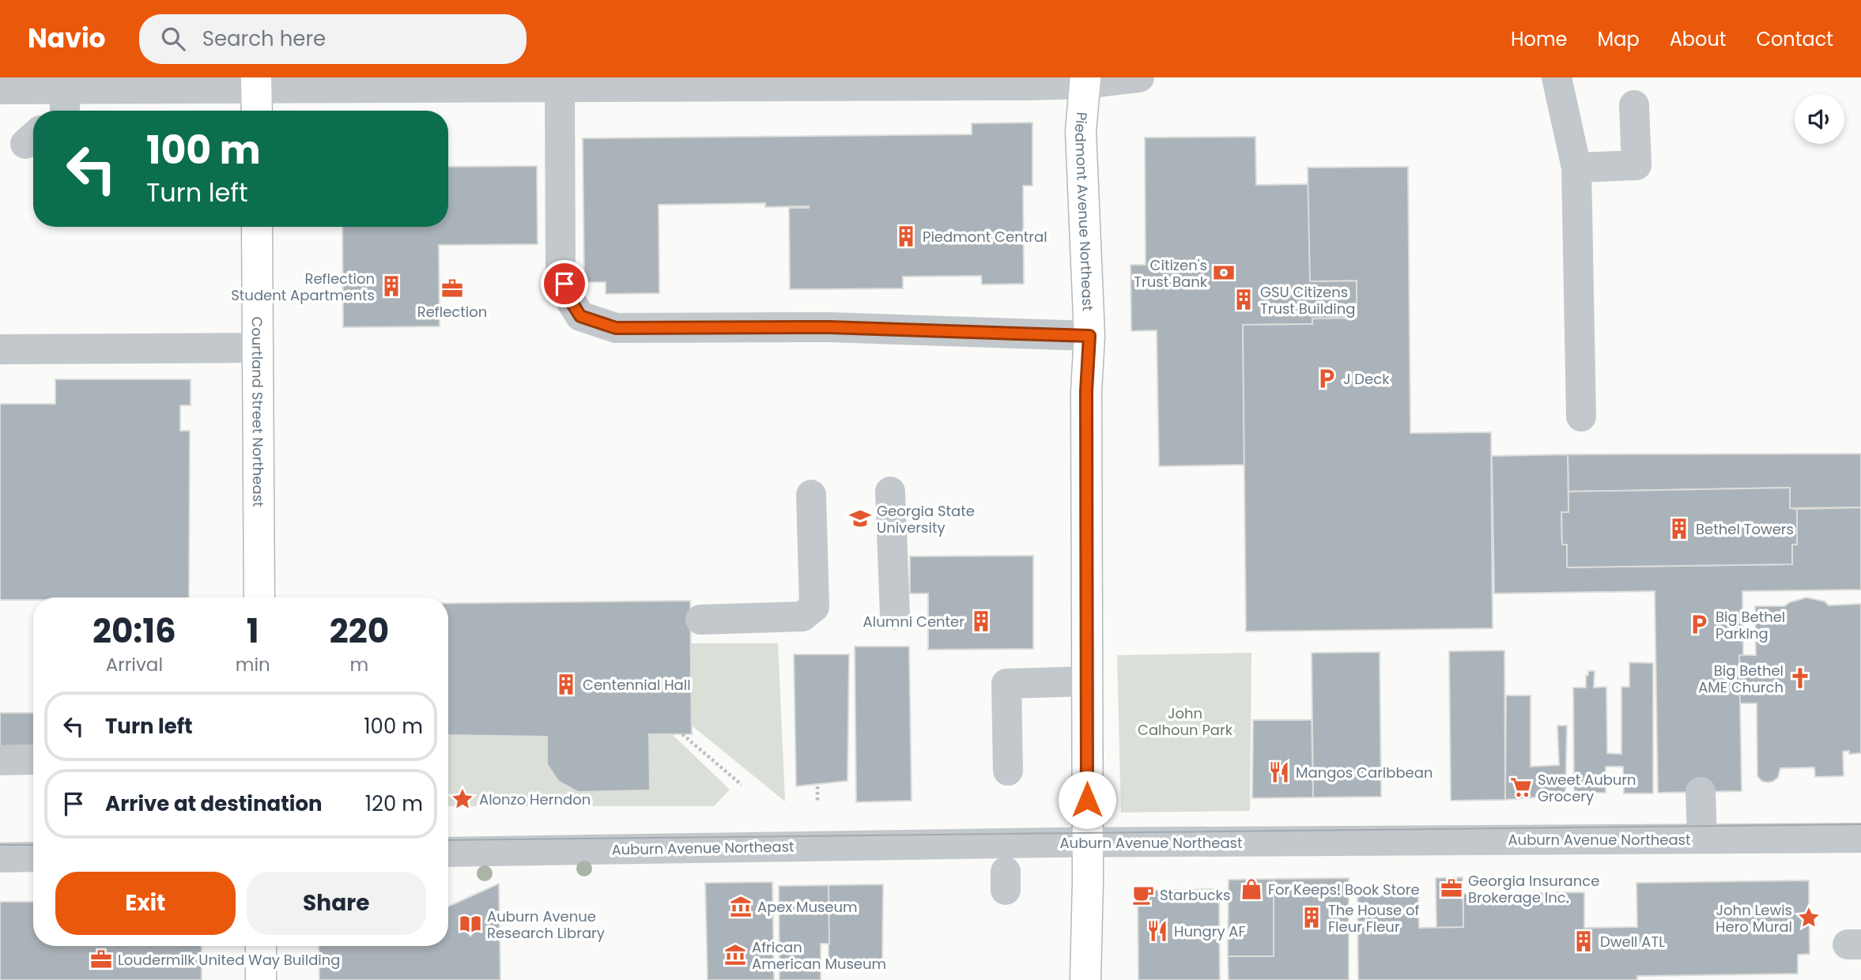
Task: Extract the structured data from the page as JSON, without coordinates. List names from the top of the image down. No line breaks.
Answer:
{"streets":{"main road":["Piedmont Avenue Northeast","Courtland Street Northeast"],"street":["Auburn Avenue Northeast"]},"crossings":[["Piedmont Avenue Northeast","Auburn Avenue Northeast"]],"parks":["John Calhoun Park"],"places":{"building":["Piedmont Central","Reflection Student Apartments","GSU Citizens Trust Building","Bethel Towers","Alumni Center","Centennial Hall","The House of Fleur Fleur","Dwell ATL"],"bank":["Citizen's Trust Bank"],"office":["Reflection","Georgia Insurance Brokerage Inc.","Loudermilk United Way Building"],"parking":["J Deck","Big Bethel Parking"],"school or university":["Georgia State University"],"church":["Big Bethel AME Church"],"restaurant":["Mangos Caribbean","Hungry AF"],"supermarket":["Sweet Auburn Grocery"],"place":["Alonzo Herndon","John Lewis Hero Mural"],"shop":["For Keeps! Book Store"],"cafe":["Starbucks"],"museum":["Apex Museum","African American Museum"],"library":["Auburn Avenue Research Library"]},"page":{"header":"Navio","search":"Search here","nav":["Home","Map","About","Contact"],"turn":["100 m","Turn left"],"eta":["20:16","Arrival","1","min","220","m"],"list":[{"name":"Turn left","value":"100 m"},{"name":"Arrive at destination","value":"120 m"}],"buttons":["Exit","Share"]}}
